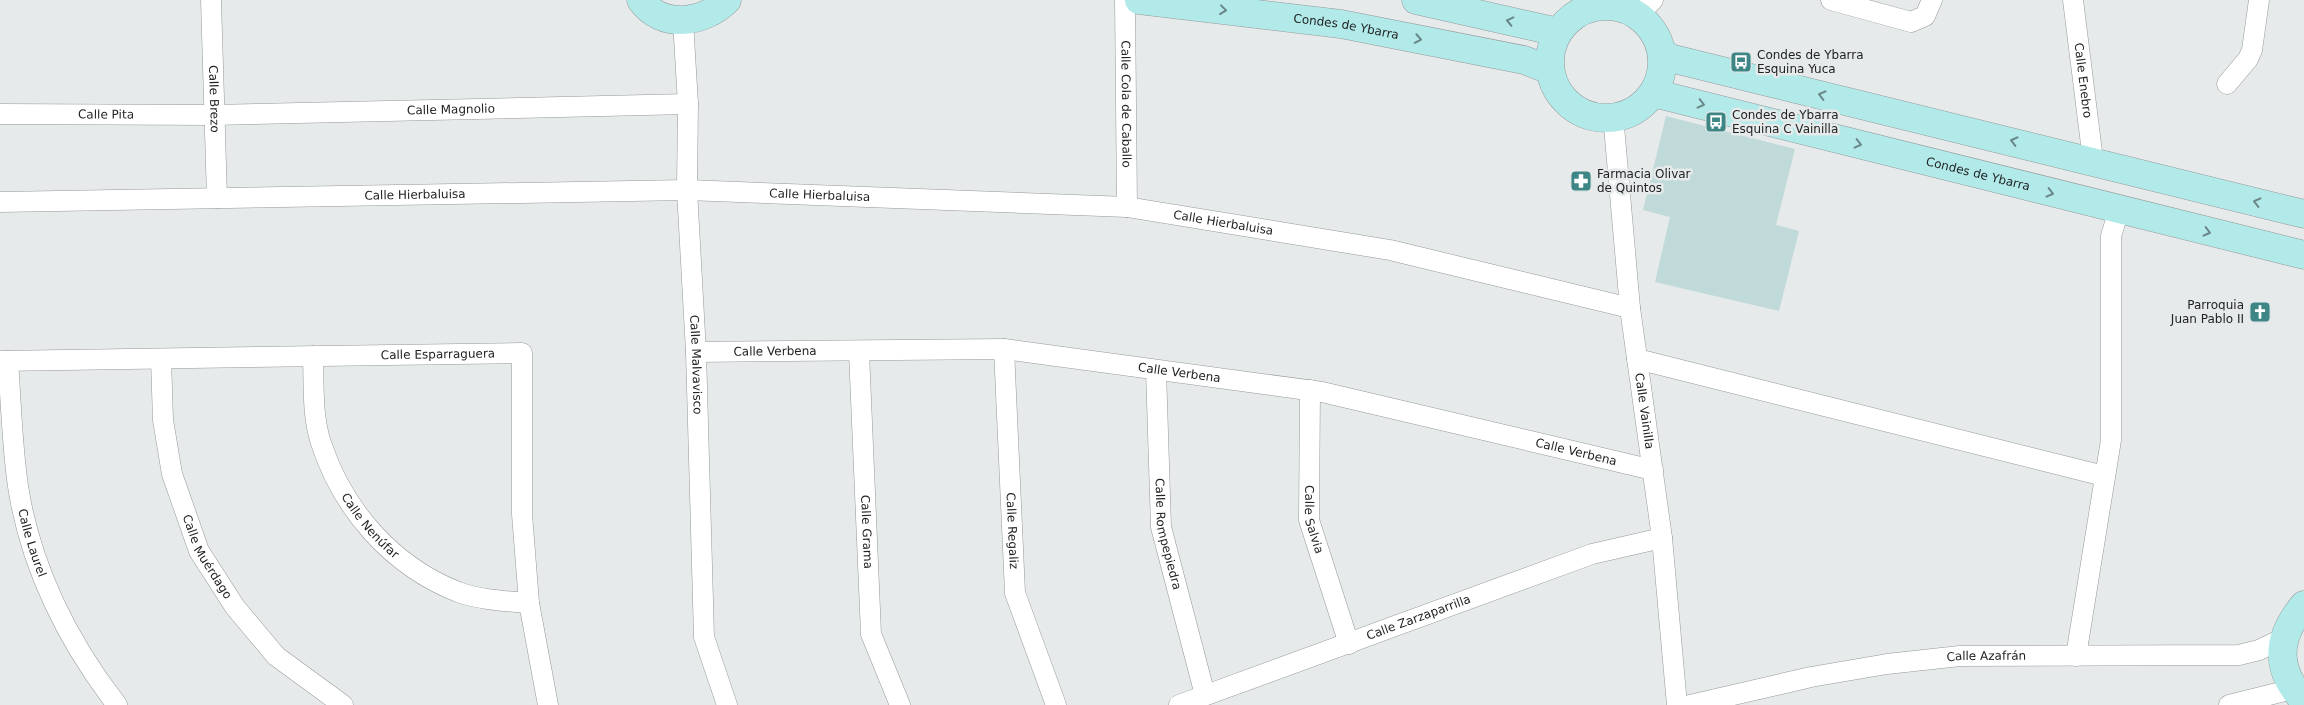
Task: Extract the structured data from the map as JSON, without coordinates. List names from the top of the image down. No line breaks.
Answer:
{"streets":{"main road":["Condes de Ybarra"],"street":["Calle Enebro","Calle Brezo","Calle Cola de Caballo","Calle Magnolio","Calle Pita","Calle Hierbaluisa","Calle Verbena","Calle Esparraguera","Calle Malvavisco","Calle Vainilla","Calle Salvia","Calle Nenúfar","Calle Grama","Calle Regaliz","Calle Rompepiedra","Calle Laurel","Calle Muérdago","Calle Zarzaparrilla","Calle Azafrán"]},"crossings":[["Condes de Ybarra","Calle Vainilla"],["Calle Brezo","Calle Magnolio"],["Calle Brezo","Calle Pita"],["Calle Brezo","Calle Hierbaluisa"],["Calle Cola de Caballo","Calle Hierbaluisa"],["Calle Magnolio","Calle Pita"],["Calle Magnolio","Calle Malvavisco"],["Calle Hierbaluisa","Calle Malvavisco"],["Calle Hierbaluisa","Calle Vainilla"],["Calle Verbena","Calle Malvavisco"],["Calle Verbena","Calle Vainilla"],["Calle Verbena","Calle Salvia"],["Calle Verbena","Calle Grama"],["Calle Verbena","Calle Regaliz"],["Calle Verbena","Calle Rompepiedra"],["Calle Esparraguera","Calle Nenúfar"],["Calle Esparraguera","Calle Laurel"],["Calle Esparraguera","Calle Muérdago"],["Calle Vainilla","Calle Zarzaparrilla"],["Calle Salvia","Calle Zarzaparrilla"],["Calle Rompepiedra","Calle Zarzaparrilla"]],"places":{"bus stop":["Condes de Ybarra Esquina Yuca","Condes de Ybarra Esquina C Vainilla"],"pharmacy":["Farmacia Olivar de Quintos"],"church":["Parroquia Juan Pablo II"]}}
